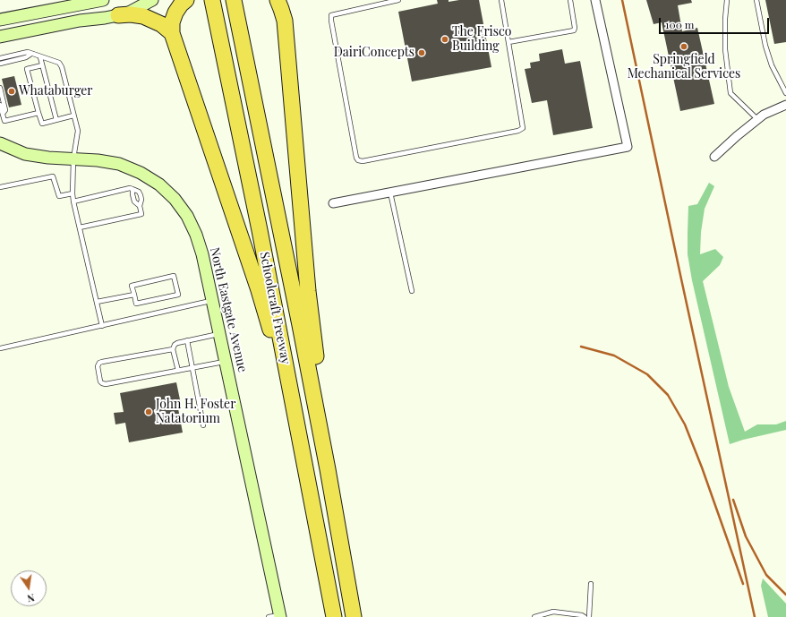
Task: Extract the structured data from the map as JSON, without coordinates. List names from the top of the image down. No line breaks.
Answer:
{"streets":{"highway":["Schoolcraft Freeway"],"street":["North Eastgate Avenue"]},"places":["The Frisco Building","Springfield Mechanical Services","DairiConcepts","Whataburger","John H. Foster Natatorium"],"scale_bar":"100 m","north":"bottom"}
